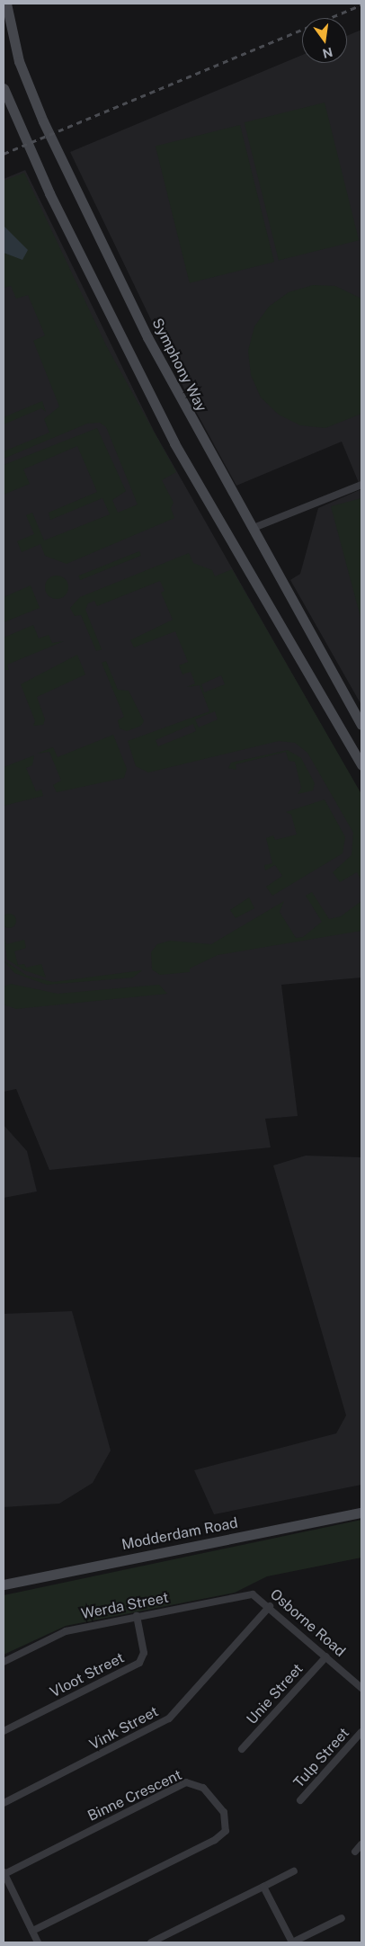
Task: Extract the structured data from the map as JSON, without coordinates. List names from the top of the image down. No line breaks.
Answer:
{"streets":{"main road":["Symphony Way","Modderdam Road"],"street":["Werda Street","Osborne Road","Vloot Street","Unie Street","Vink Street","Tulp Street","Binne Crescent"]},"crossings":[["Werda Street","Osborne Road"],["Werda Street","Vloot Street"],["Osborne Road","Unie Street"],["Osborne Road","Vink Street"]],"north":"bottom"}
